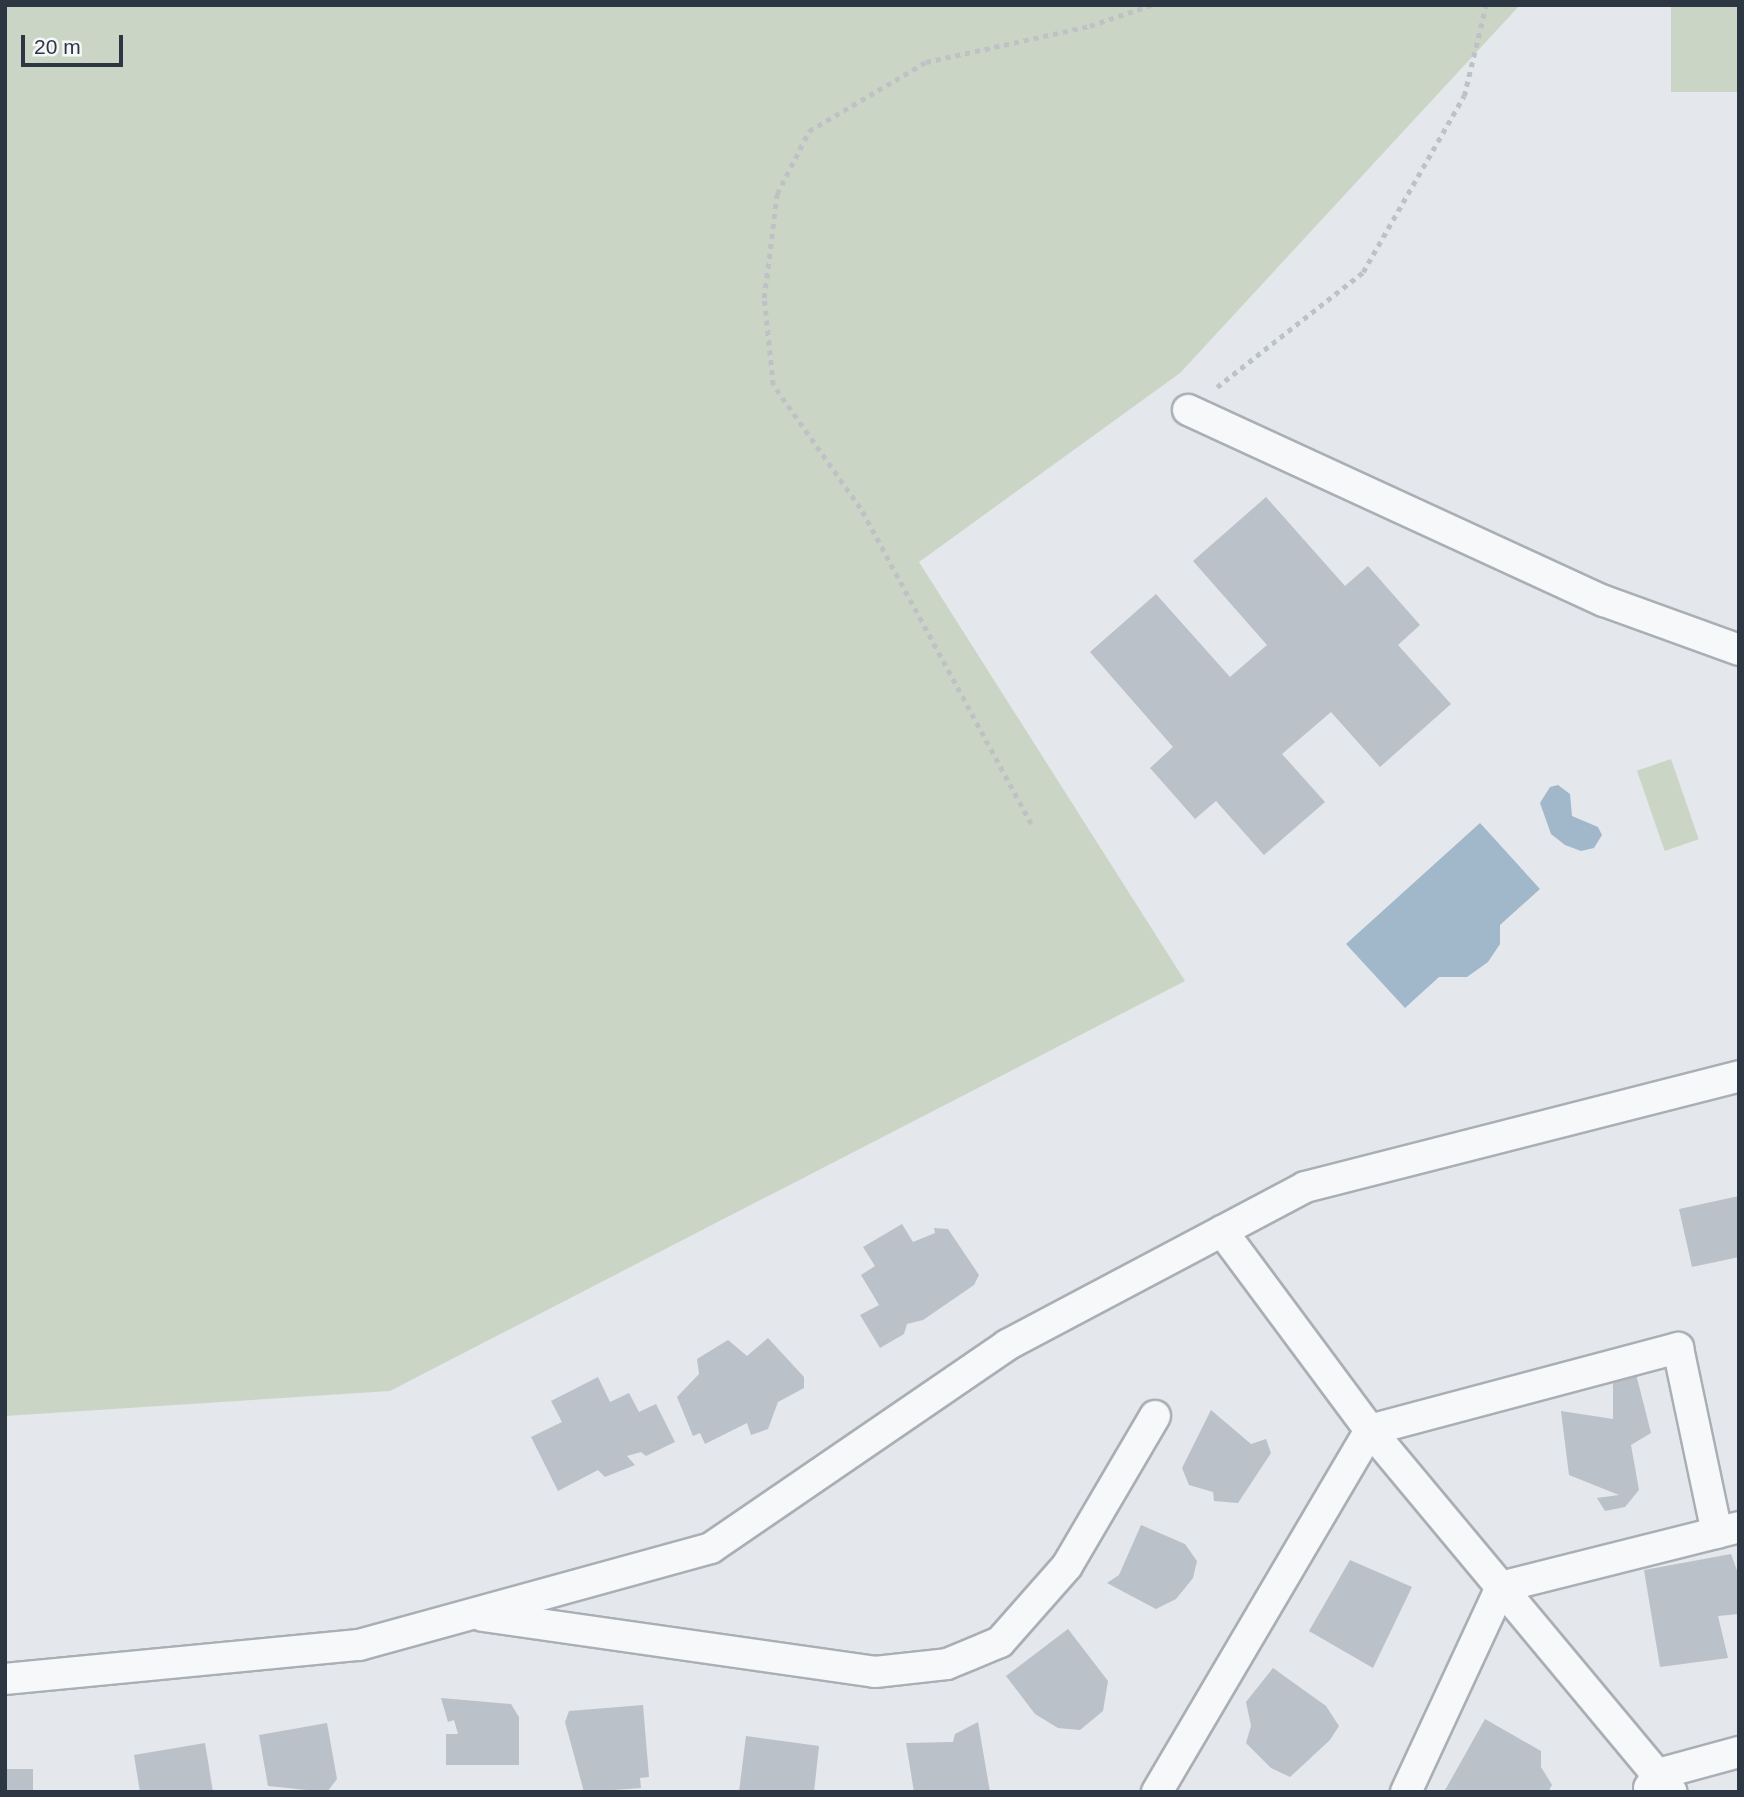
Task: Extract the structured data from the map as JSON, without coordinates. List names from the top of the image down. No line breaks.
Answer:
{"scale_bar":"20 m"}
